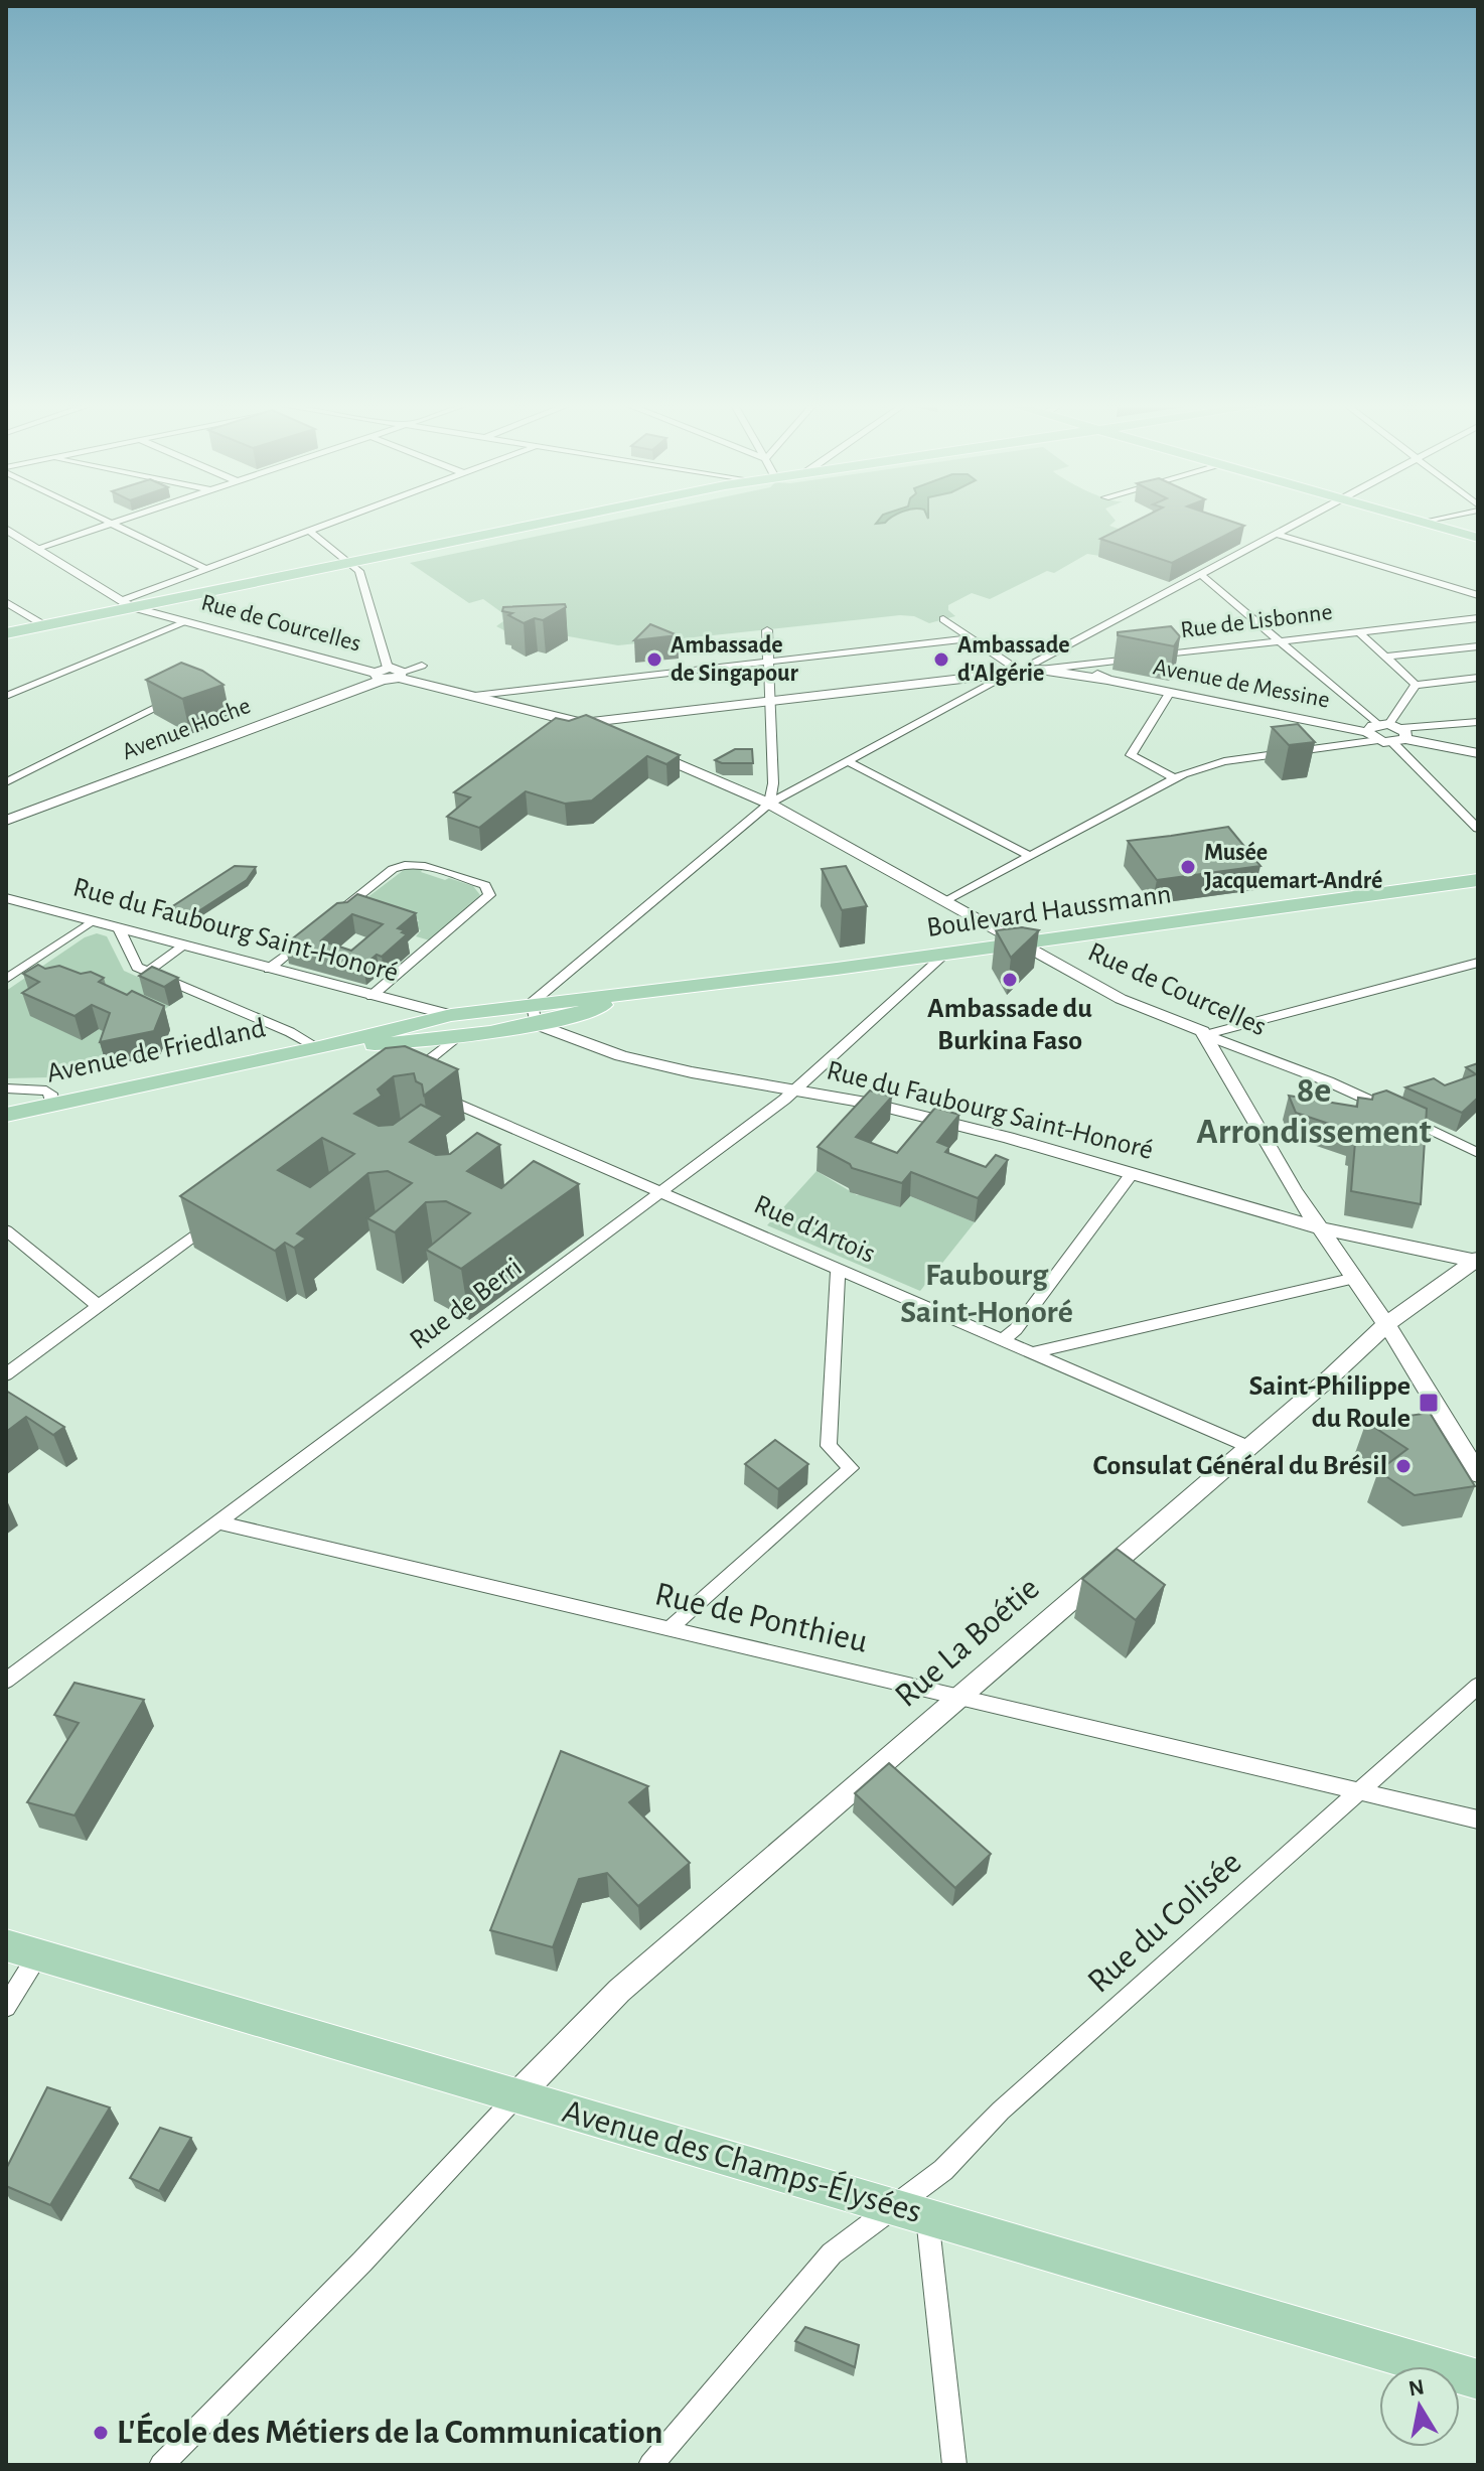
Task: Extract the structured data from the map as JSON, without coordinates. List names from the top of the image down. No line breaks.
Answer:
{"streets":{"main road":["Boulevard Haussmann","Avenue de Friedland","Avenue des Champs-Élysées"],"street":["Rue de Lisbonne","Rue de Courcelles","Avenue de Messine","Avenue Hoche","Rue du Faubourg Saint-Honoré","Rue d'Artois","Rue de Berri","Rue de Ponthieu","Rue La Boétie","Rue du Colisée"]},"crossings":[["Rue de Lisbonne","Avenue de Messine"],["Rue de Courcelles","Avenue Hoche"],["Rue de Courcelles","Boulevard Haussmann"],["Boulevard Haussmann","Rue du Faubourg Saint-Honoré"],["Boulevard Haussmann","Avenue de Friedland"],["Boulevard Haussmann","Rue de Berri"],["Rue du Faubourg Saint-Honoré","Avenue de Friedland"],["Rue du Faubourg Saint-Honoré","Rue de Berri"],["Rue du Faubourg Saint-Honoré","Rue La Boétie"],["Rue d'Artois","Rue de Berri"],["Rue d'Artois","Rue La Boétie"],["Rue de Berri","Rue de Ponthieu"],["Rue de Ponthieu","Rue La Boétie"],["Rue de Ponthieu","Rue du Colisée"],["Rue La Boétie","Avenue des Champs-Élysées"],["Rue du Colisée","Avenue des Champs-Élysées"]],"districts":["8e Arrondissement","Faubourg Saint-Honoré"],"places":{"other":["Ambassade de Singapour","Ambassade d'Algérie","Musée Jacquemart-André","Ambassade du Burkina Faso","Consulat Général du Brésil","L'École des Métiers de la Communication"],"transit":["Saint-Philippe du Roule"]},"north":"top"}
